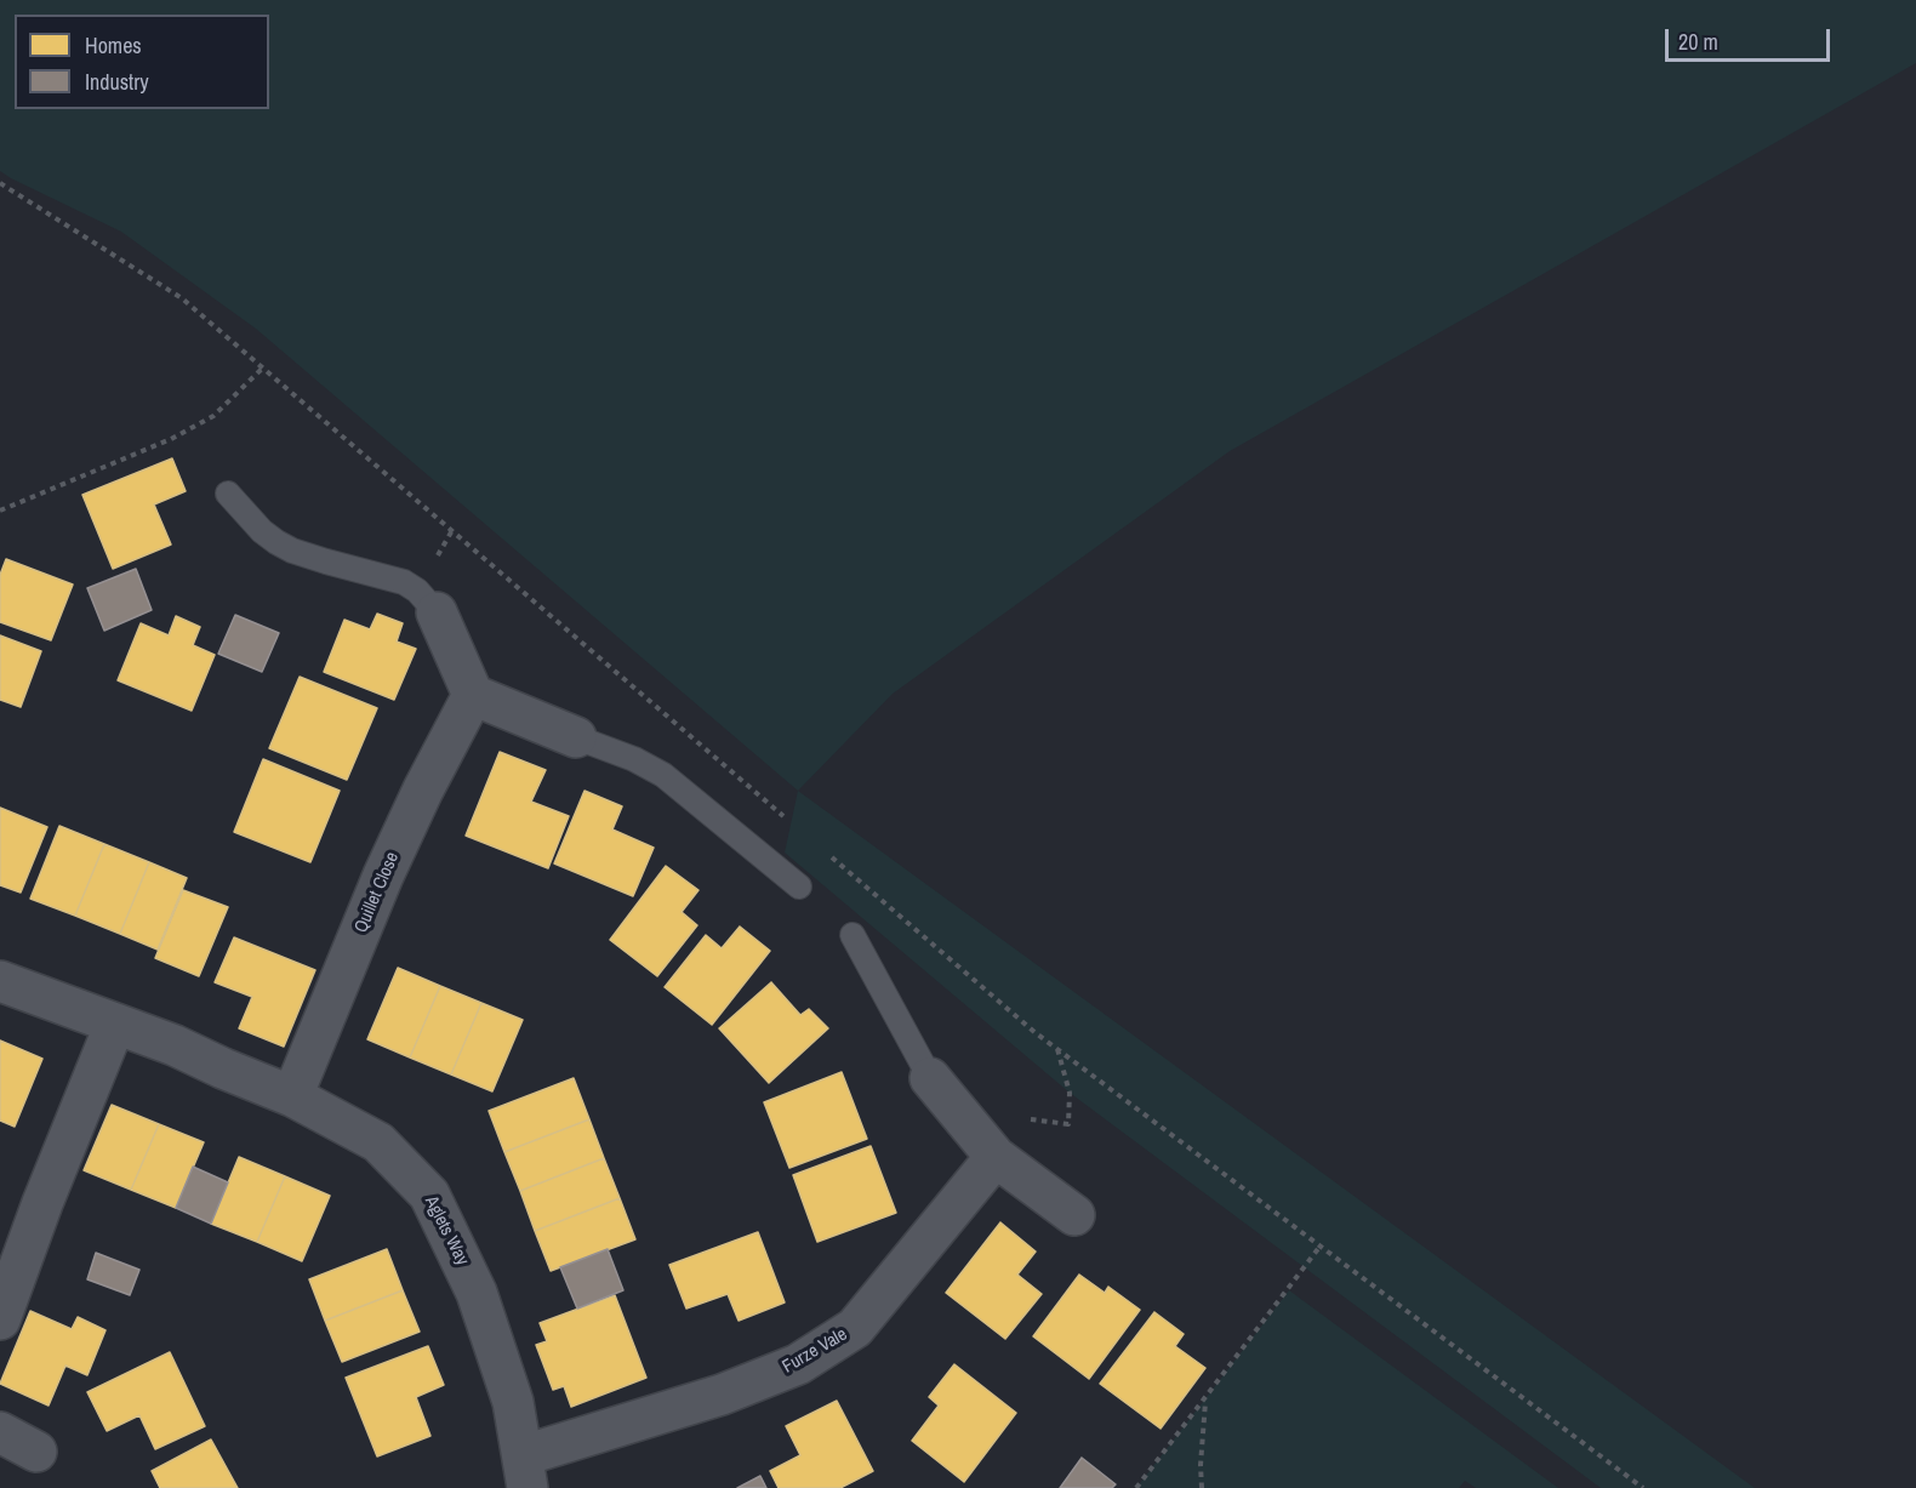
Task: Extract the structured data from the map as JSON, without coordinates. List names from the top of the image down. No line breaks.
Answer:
{"streets":{"street":["Quillet Close","Aglets Way","Furze Vale"]},"crossings":[["Quillet Close","Aglets Way"],["Aglets Way","Furze Vale"]],"legend":["Homes","Industry"],"scale_bar":"20 m"}
